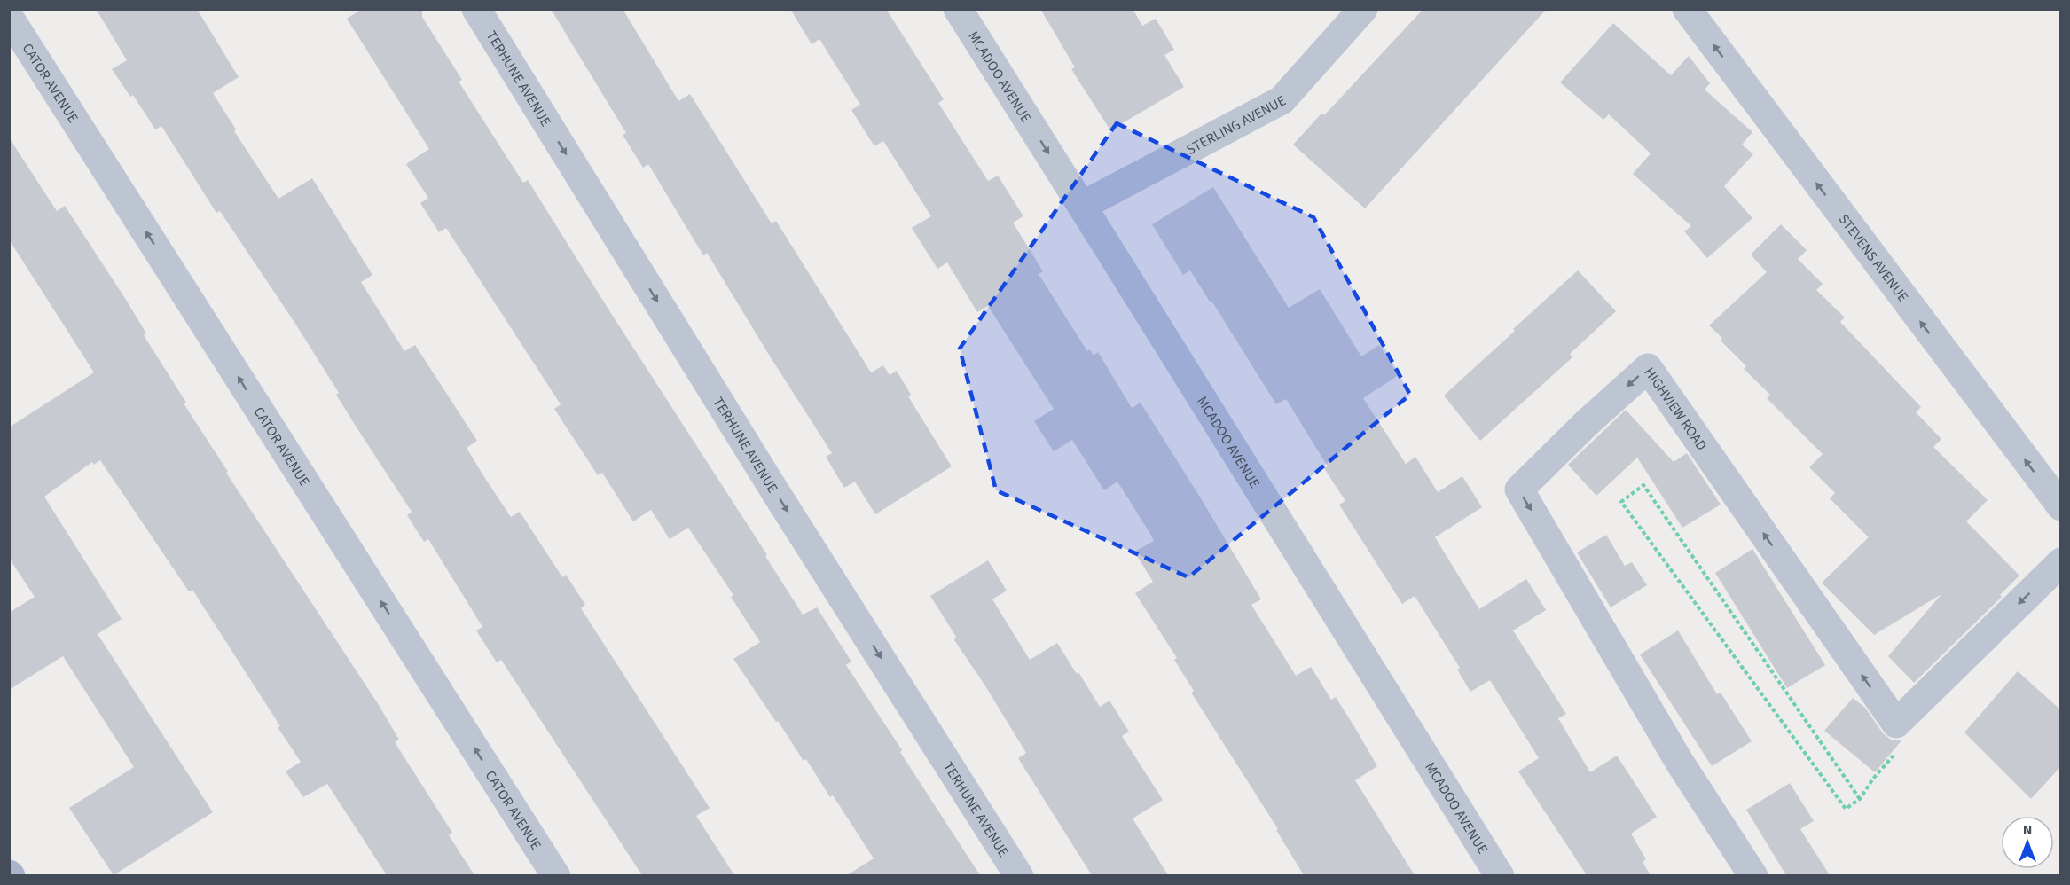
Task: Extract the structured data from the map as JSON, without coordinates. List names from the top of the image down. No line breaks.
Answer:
{"streets":{"street":["MCADOO AVENUE","TERHUNE AVENUE","CATOR AVENUE","STERLING AVENUE","STEVENS AVENUE","HIGHVIEW ROAD"]},"crossings":[["MCADOO AVENUE","STERLING AVENUE"]],"one_way":["TERHUNE AVENUE","CATOR AVENUE","STEVENS AVENUE"],"north":"top"}
